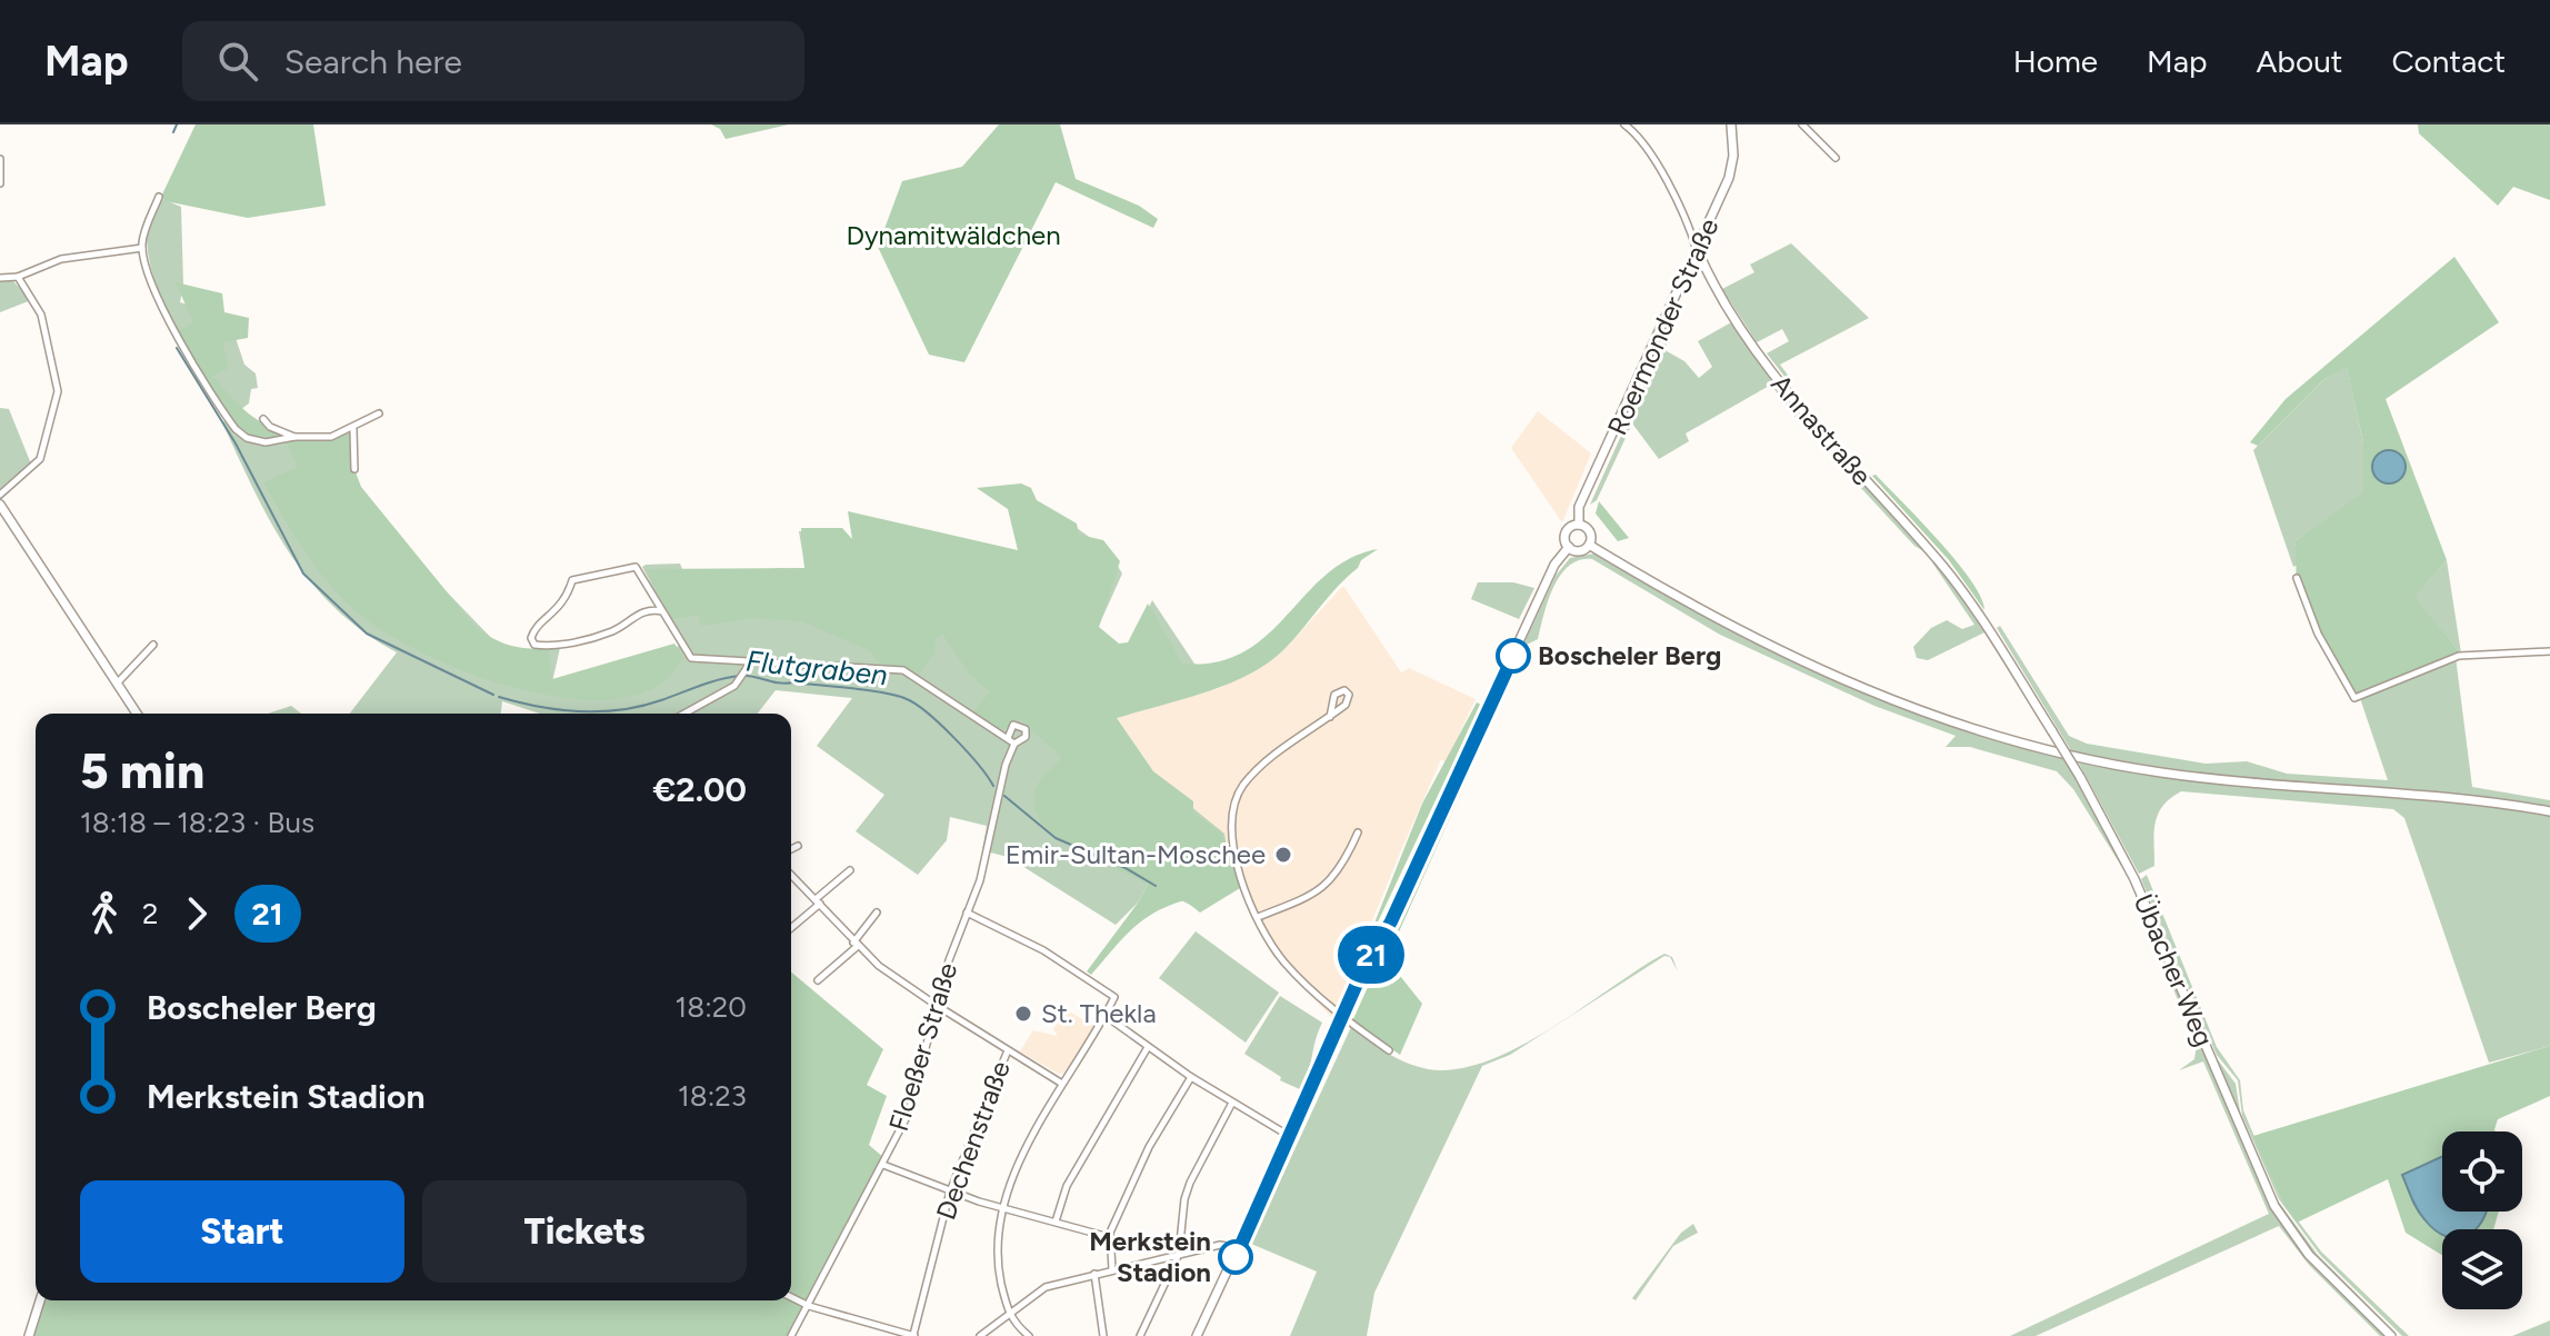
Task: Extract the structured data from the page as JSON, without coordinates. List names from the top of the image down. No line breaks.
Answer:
{"streets":{"main road":["Roermonder Straße","Annastraße","Übacher Weg"],"street":["Floeßer Straße","Dechenstraße"]},"crossings":[["Roermonder Straße","Annastraße"],["Annastraße","Übacher Weg"]],"water":["Flutgraben"],"parks":["Dynamitwäldchen"],"places":["Boscheler Berg","Emir-Sultan-Moschee","St. Thekla","Merkstein Stadion"],"lines":["bus line 21"],"page":{"header":"Map","search":"Search here","nav":["Home","Map","About","Contact"],"on_map":"21","heading":["5 min","18:18 – 18:23 · Bus","€2.00"],"legs":["2","21"],"list":[{"name":"Boscheler Berg","value":"18:20"},{"name":"Merkstein Stadion","value":"18:23"}],"buttons":["Start","Tickets"]}}
